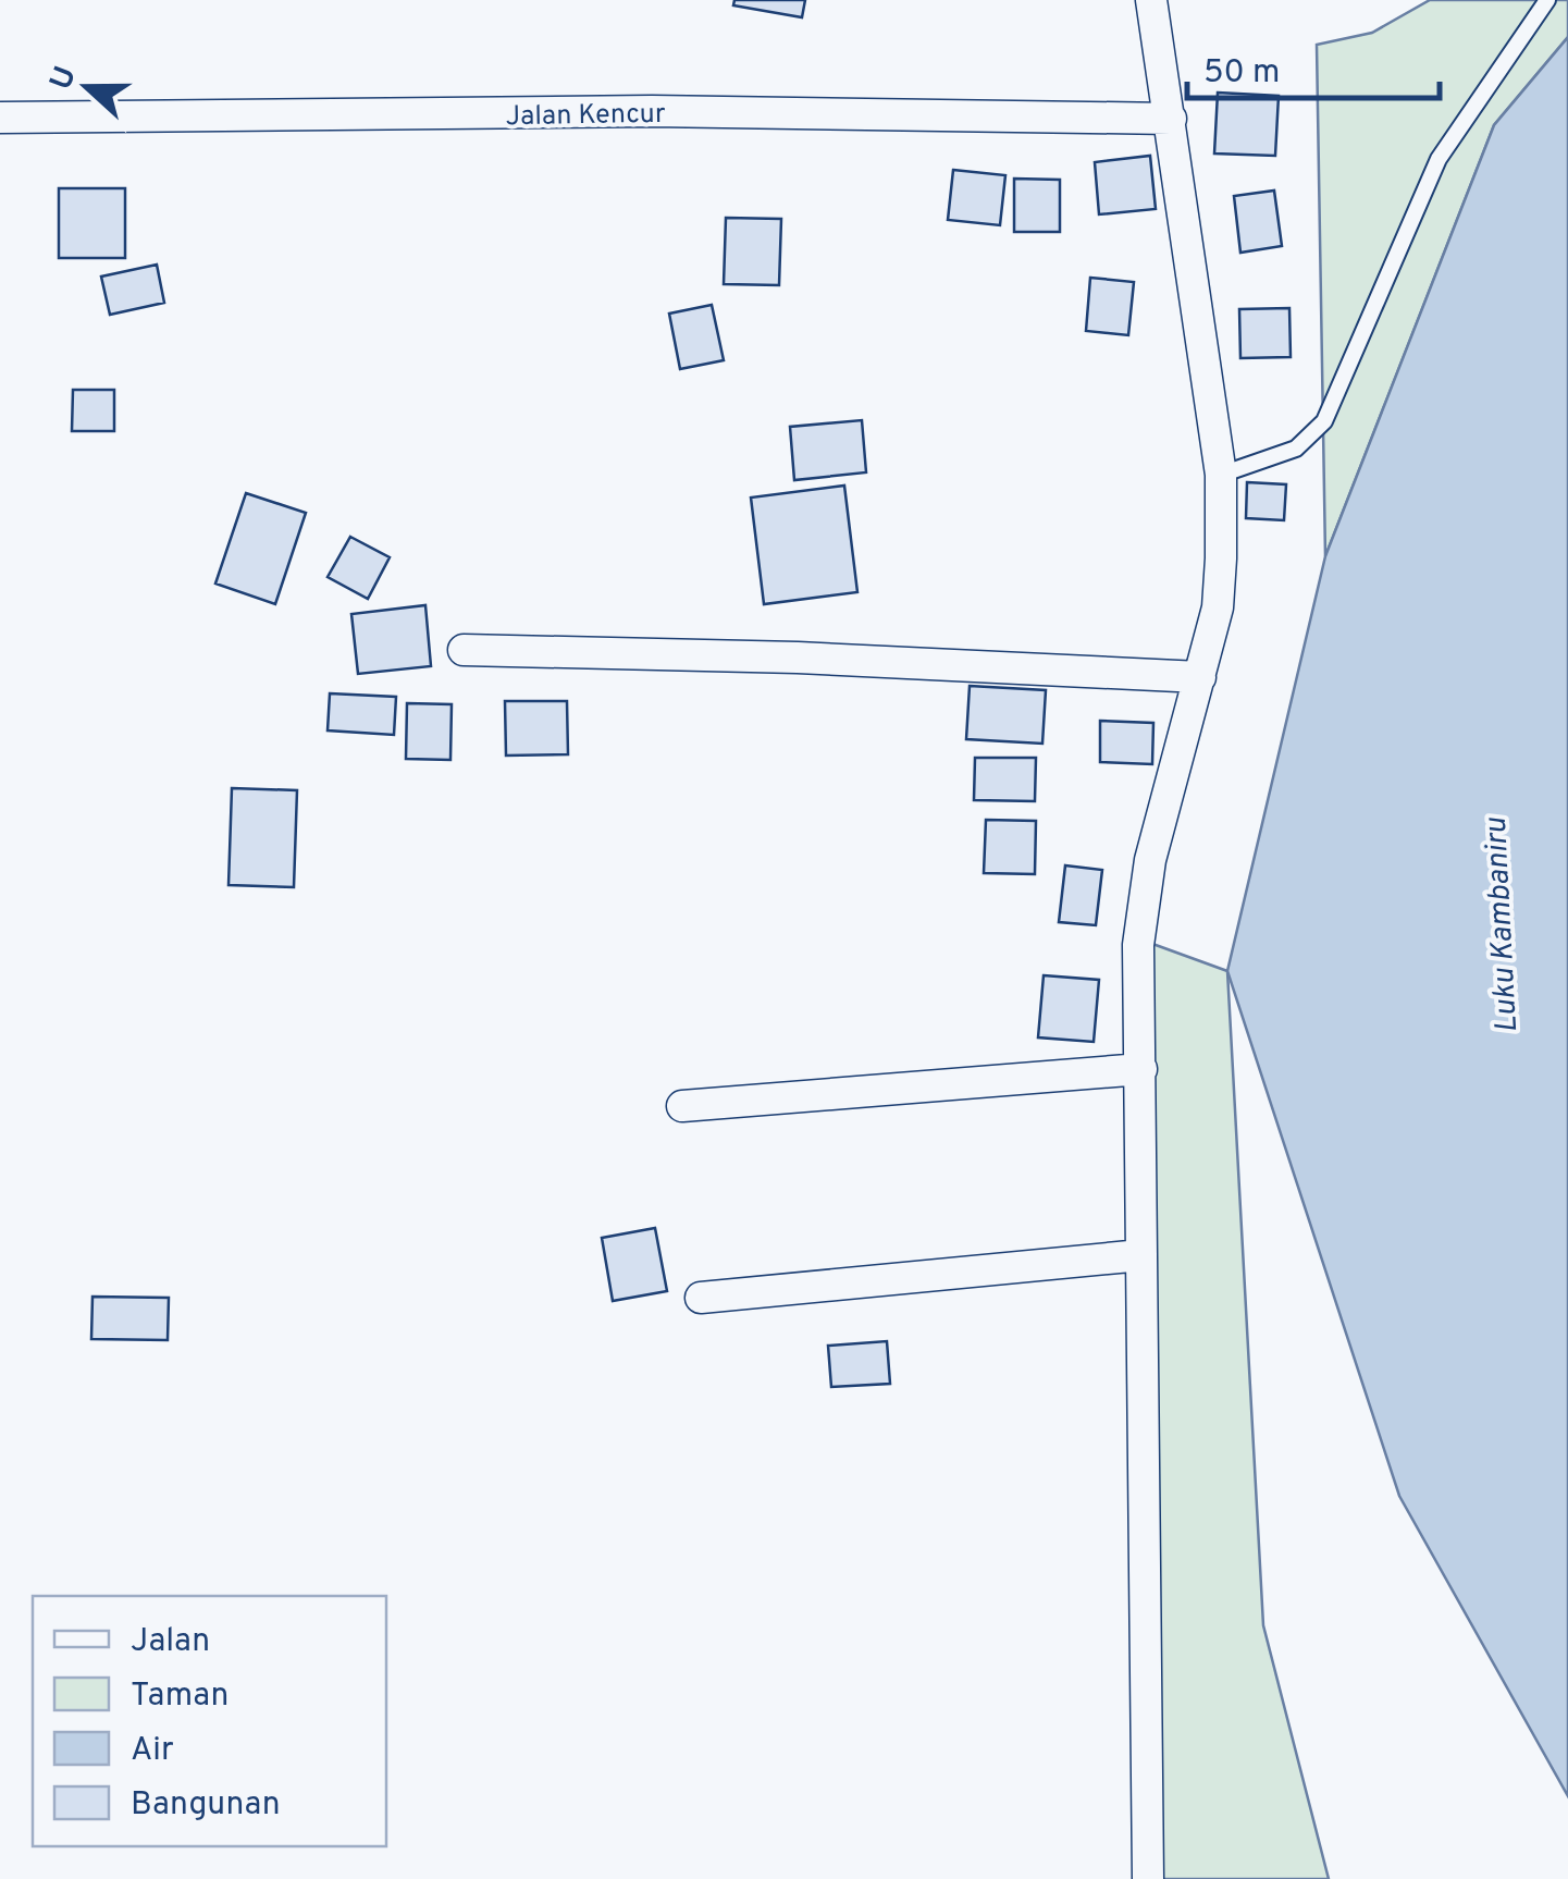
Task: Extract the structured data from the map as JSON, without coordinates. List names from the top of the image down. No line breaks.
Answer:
{"streets":{"street":["Jalan Kencur"]},"water":["Luku Kambaniru"],"legend":["Jalan","Taman","Air","Bangunan"],"scale_bar":"50 m","north":"left"}
